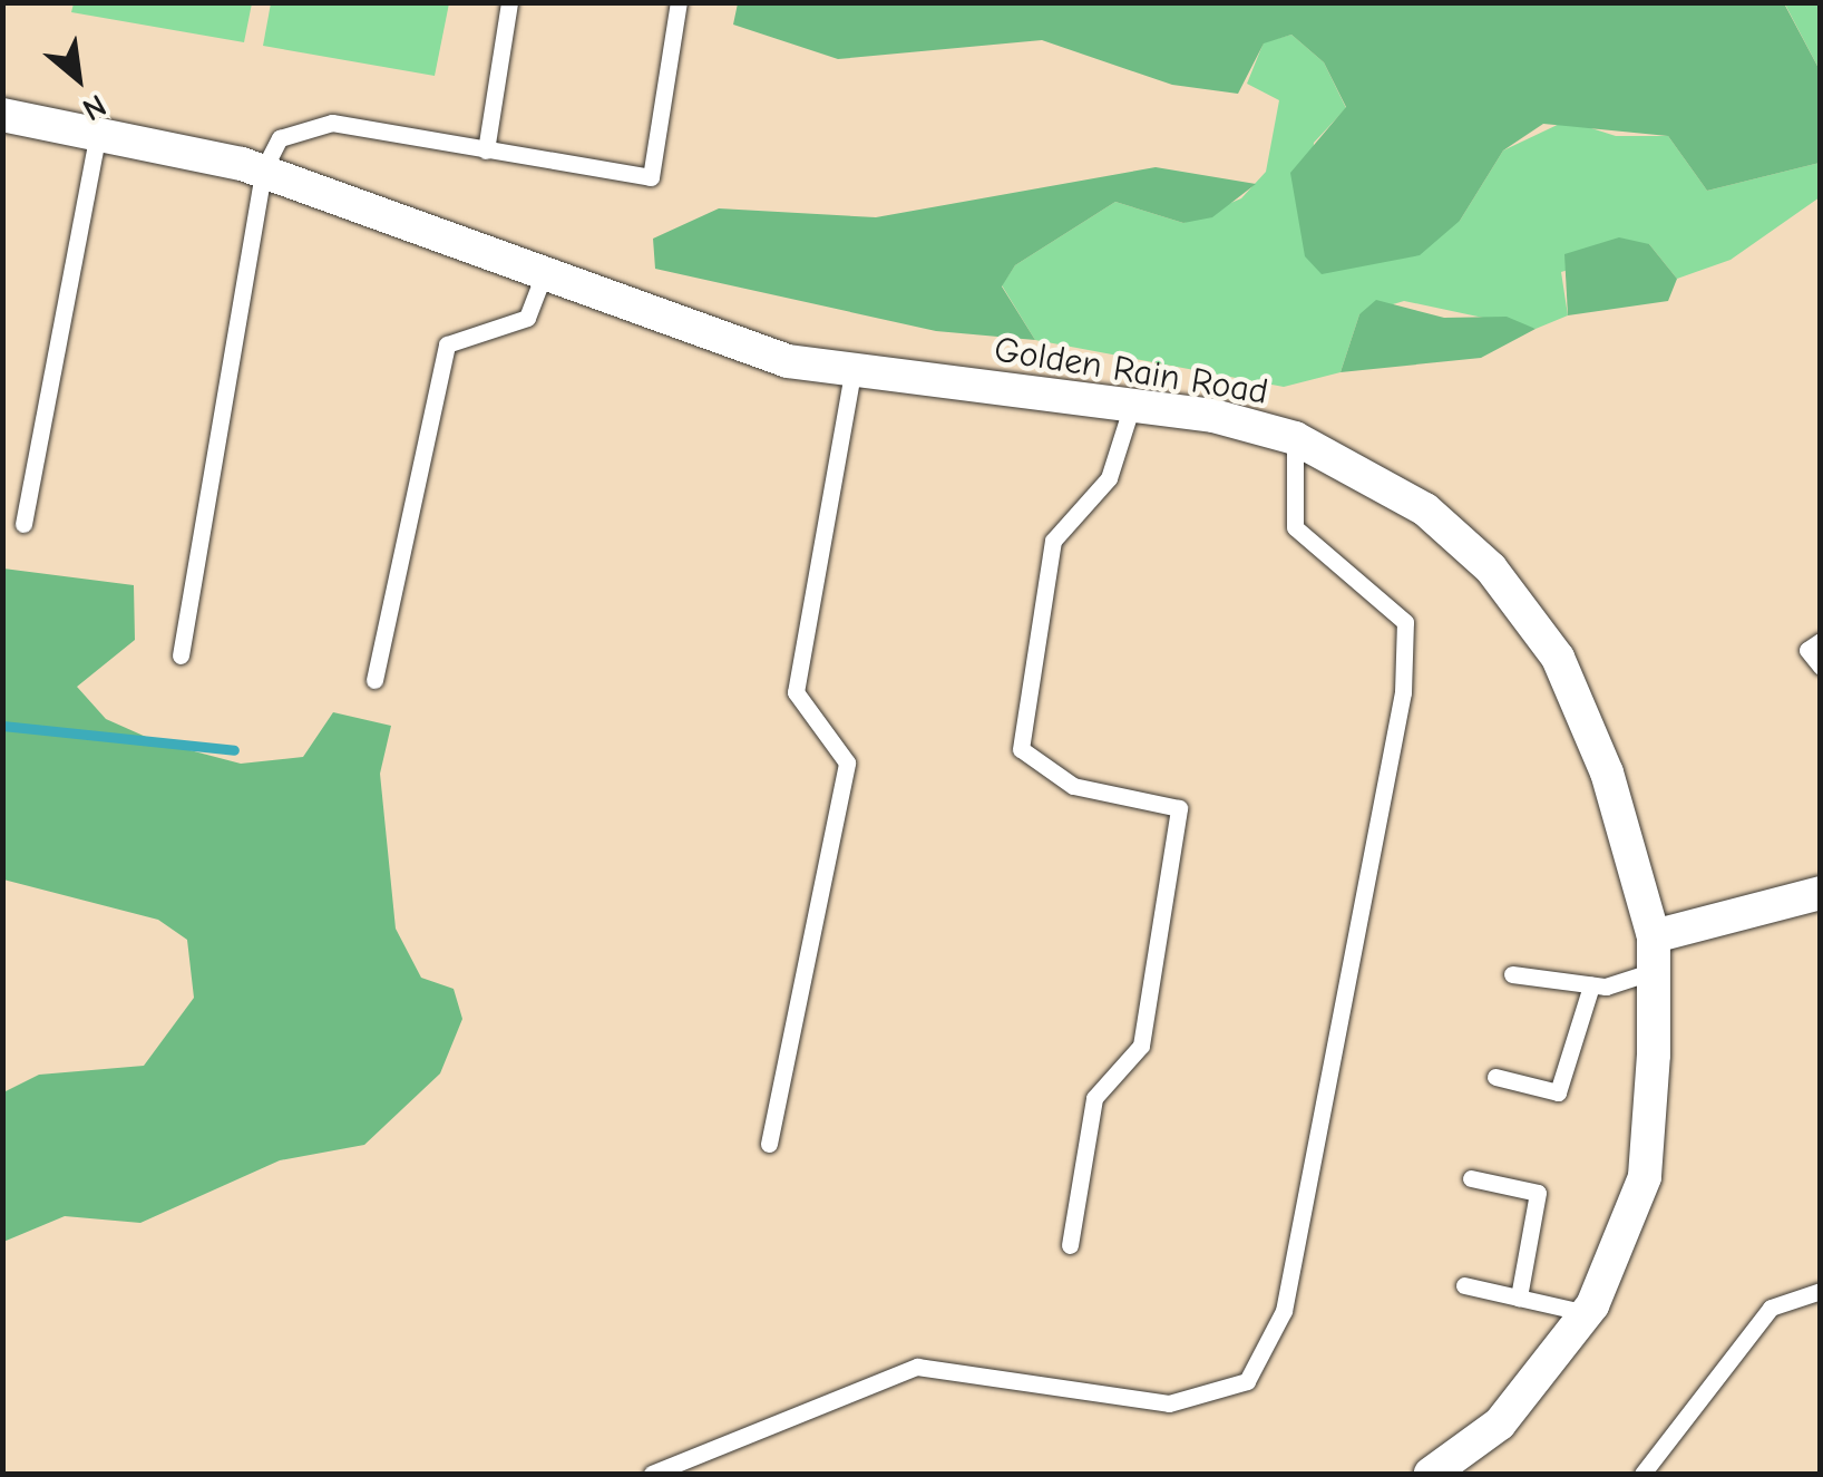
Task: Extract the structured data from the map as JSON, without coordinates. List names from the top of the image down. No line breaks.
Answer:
{"streets":{"street":["Golden Rain Road"]},"north":"bottom right"}
